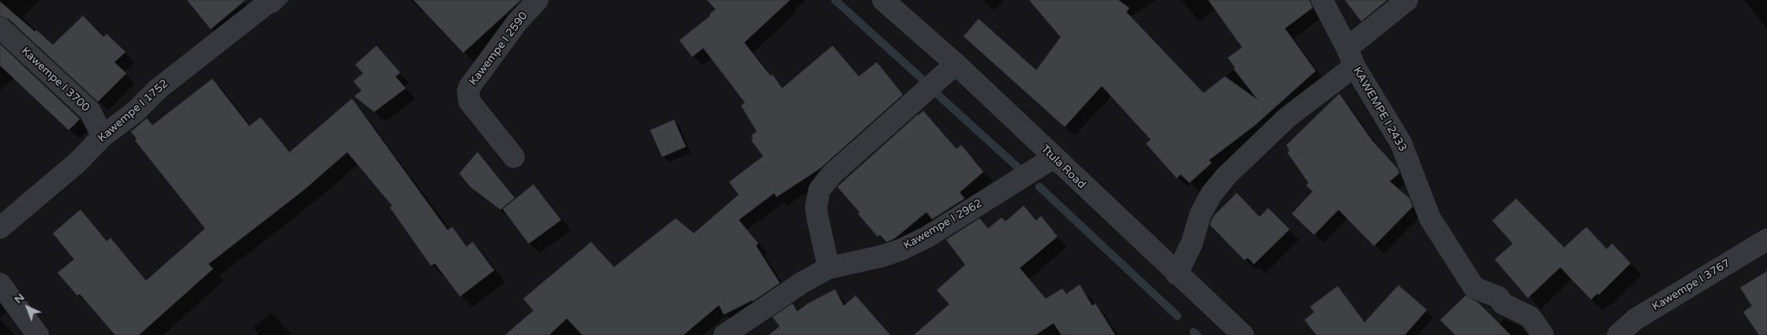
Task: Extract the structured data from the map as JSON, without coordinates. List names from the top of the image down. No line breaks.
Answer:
{"streets":{"street":["Kawempe I 2590","Kawempe I 3700","KAWEMPE I 2433","Kawempe I 1752","Ttula Road","Kawempe I 2962","Kawempe I 3767"]},"crossings":[["Kawempe I 3700","Kawempe I 1752"],["Ttula Road","Kawempe I 2962"]],"north":"top left"}
